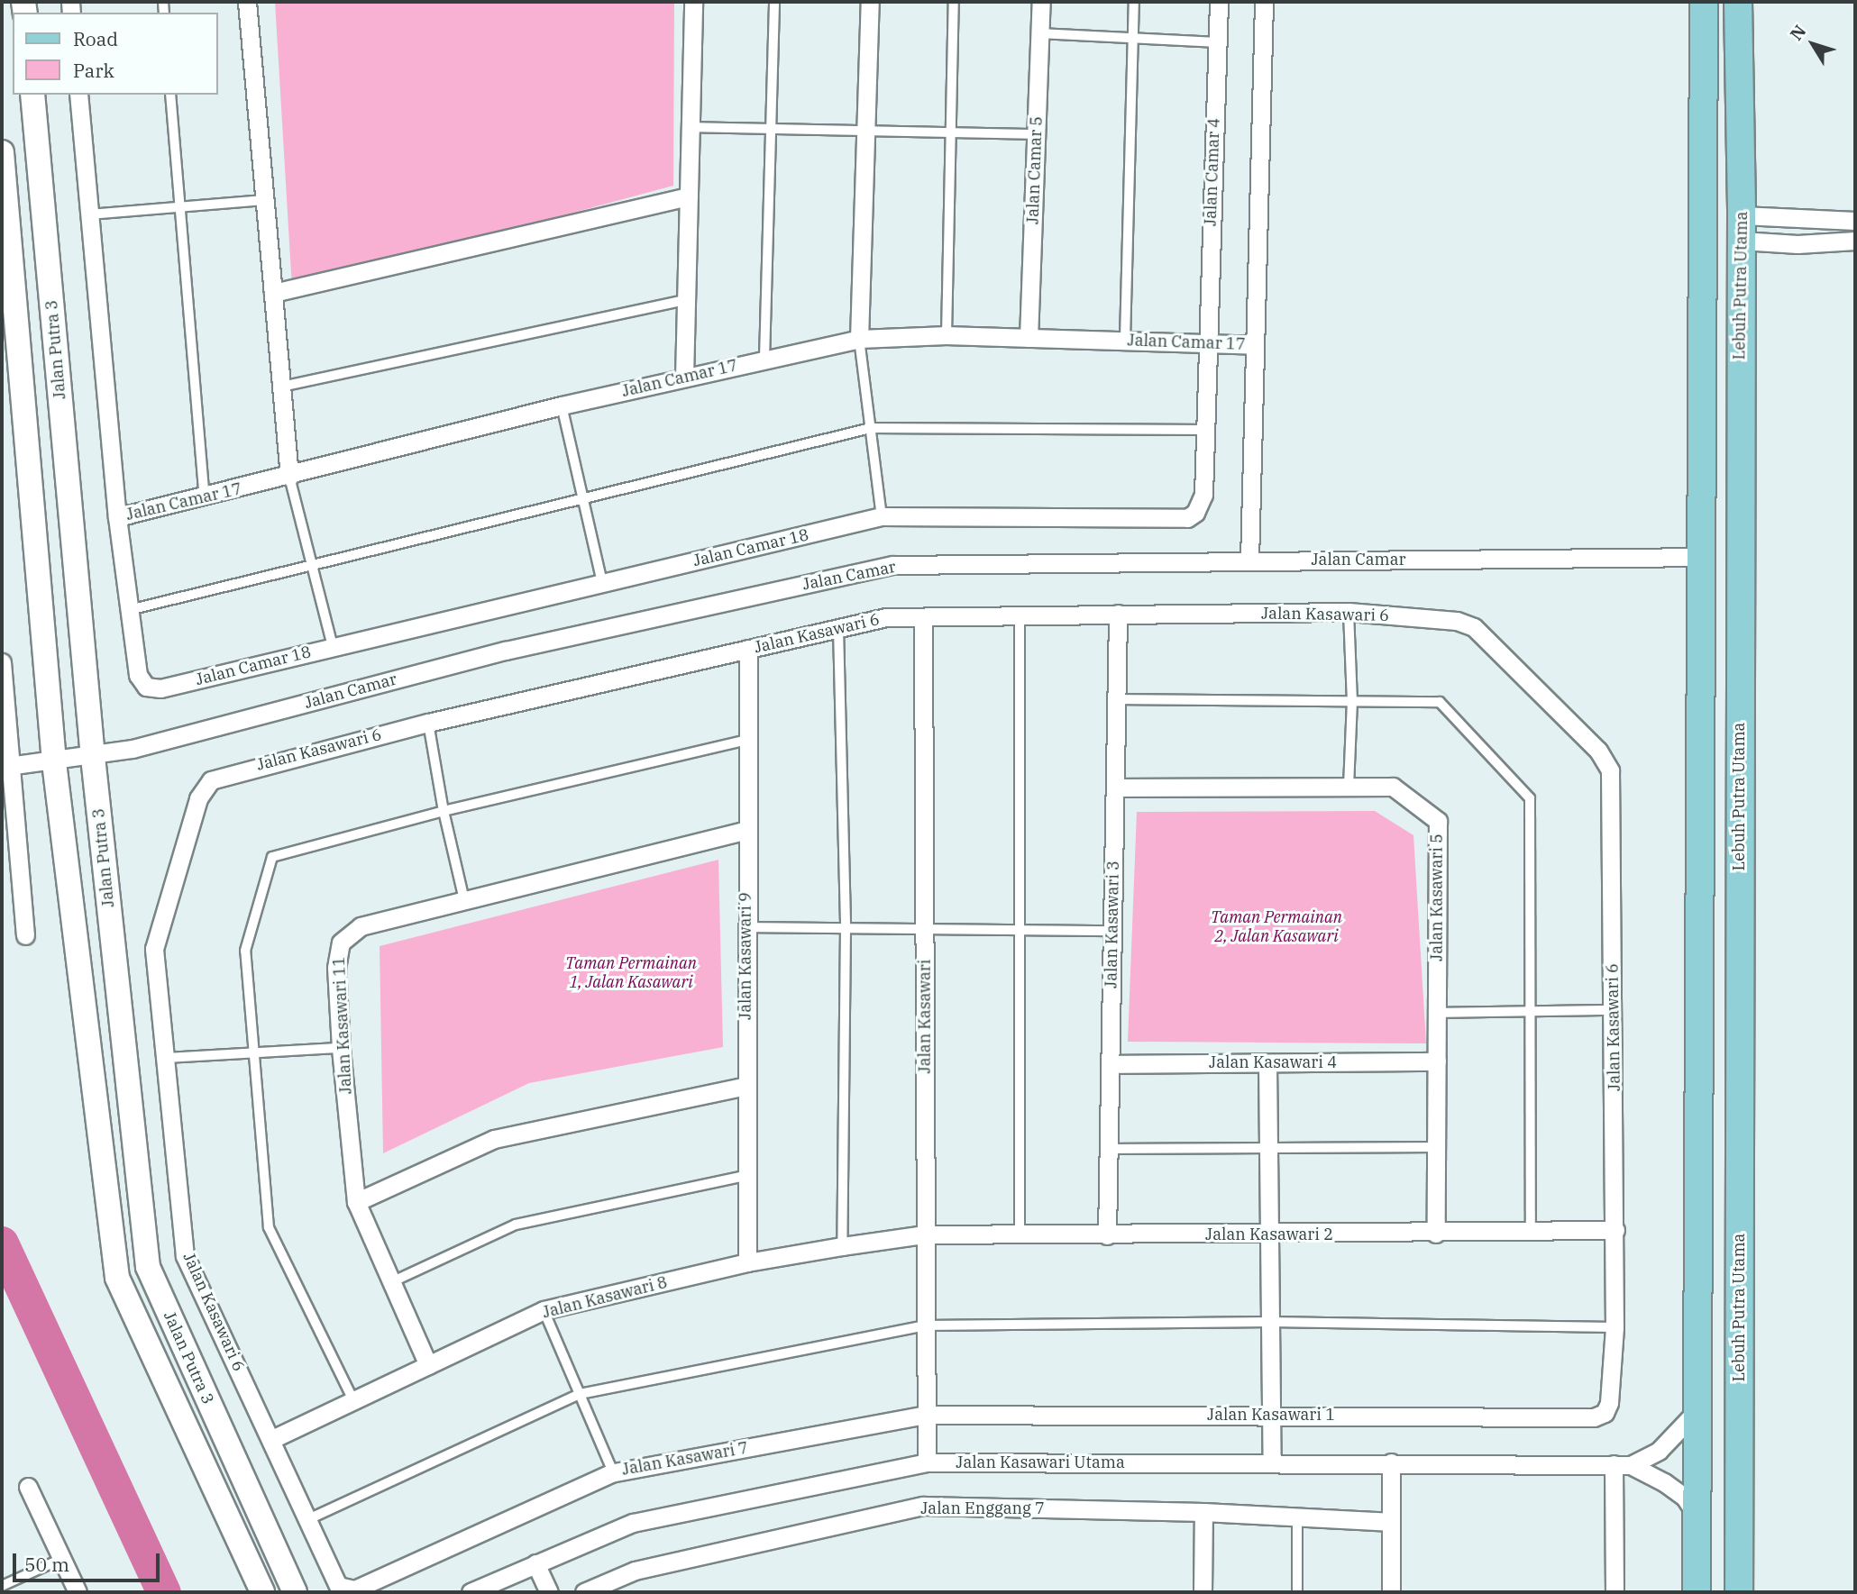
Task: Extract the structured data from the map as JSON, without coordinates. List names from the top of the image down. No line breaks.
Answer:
{"streets":{"main road":["Lebuh Putra Utama"],"street":["Jalan Camar 5","Jalan Camar 4","Jalan Camar 17","Jalan Putra 3","Jalan Camar 18","Jalan Camar","Jalan Kasawari 6","Jalan Kasawari 5","Jalan Kasawari 3","Jalan Kasawari 9","Jalan Kasawari","Jalan Kasawari 11","Jalan Kasawari 4","Jalan Kasawari 2","Jalan Kasawari 8","Jalan Kasawari 1","Jalan Kasawari 7","Jalan Kasawari Utama","Jalan Enggang 7"]},"crossings":[["Jalan Camar 5","Jalan Camar 17"],["Jalan Camar 4","Jalan Camar 17"],["Jalan Camar 4","Jalan Camar 18"],["Jalan Camar 17","Jalan Camar 18"],["Jalan Putra 3","Jalan Camar"],["Jalan Kasawari 6","Jalan Kasawari 3"],["Jalan Kasawari 6","Jalan Kasawari 9"],["Jalan Kasawari 6","Jalan Kasawari"],["Jalan Kasawari 6","Jalan Kasawari 2"],["Jalan Kasawari 6","Jalan Kasawari 8"],["Jalan Kasawari 6","Jalan Kasawari 1"],["Jalan Kasawari 6","Jalan Kasawari 7"],["Jalan Kasawari 5","Jalan Kasawari 3"],["Jalan Kasawari 5","Jalan Kasawari 4"],["Jalan Kasawari 5","Jalan Kasawari 2"],["Jalan Kasawari 3","Jalan Kasawari 4"],["Jalan Kasawari 3","Jalan Kasawari 2"],["Jalan Kasawari 9","Jalan Kasawari 11"],["Jalan Kasawari 9","Jalan Kasawari 8"],["Jalan Kasawari","Jalan Kasawari 2"],["Jalan Kasawari","Jalan Kasawari 8"],["Jalan Kasawari","Jalan Kasawari 1"],["Jalan Kasawari","Jalan Kasawari 7"],["Jalan Kasawari","Jalan Kasawari Utama"],["Jalan Kasawari 11","Jalan Kasawari 8"],["Jalan Kasawari 2","Jalan Kasawari 8"],["Jalan Kasawari 1","Jalan Kasawari 7"]],"parks":["Taman Permainan 2, Jalan Kasawari","Taman Permainan 1, Jalan Kasawari"],"legend":["Road","Park"],"scale_bar":"50 m","north":"top left"}
